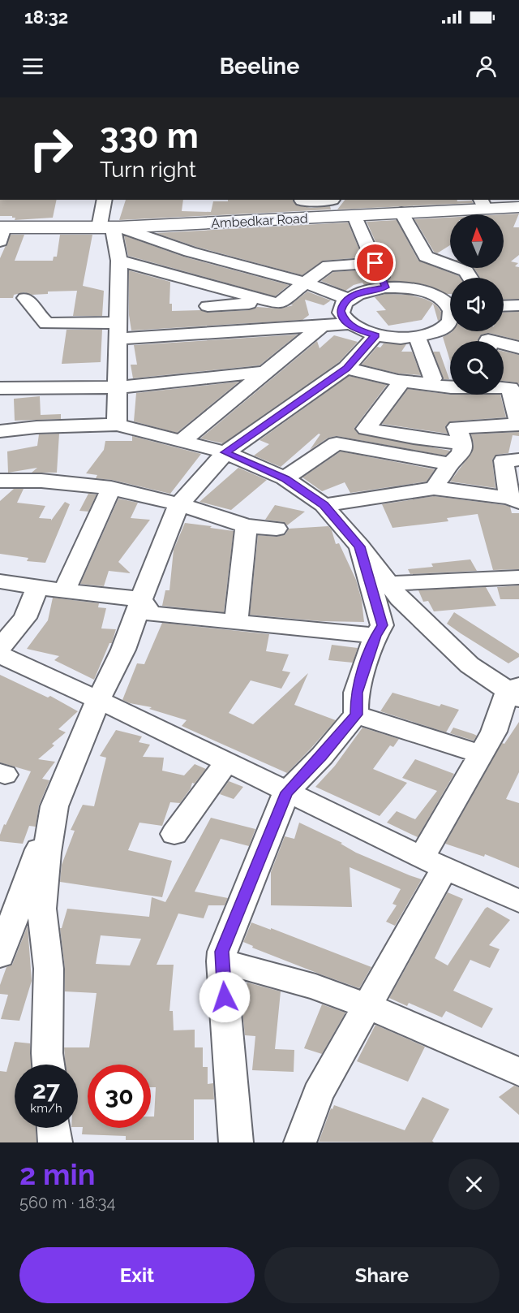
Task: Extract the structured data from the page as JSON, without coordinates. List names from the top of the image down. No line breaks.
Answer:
{"streets":{"main road":["Ambedkar Road"]},"north":"top","page":{"status":"18:32","header":"Beeline","turn":["330 m","Turn right"],"speed":"27 km/h","limit":"30","heading":["2 min","560 m · 18:34"],"buttons":["Exit","Share"]}}
